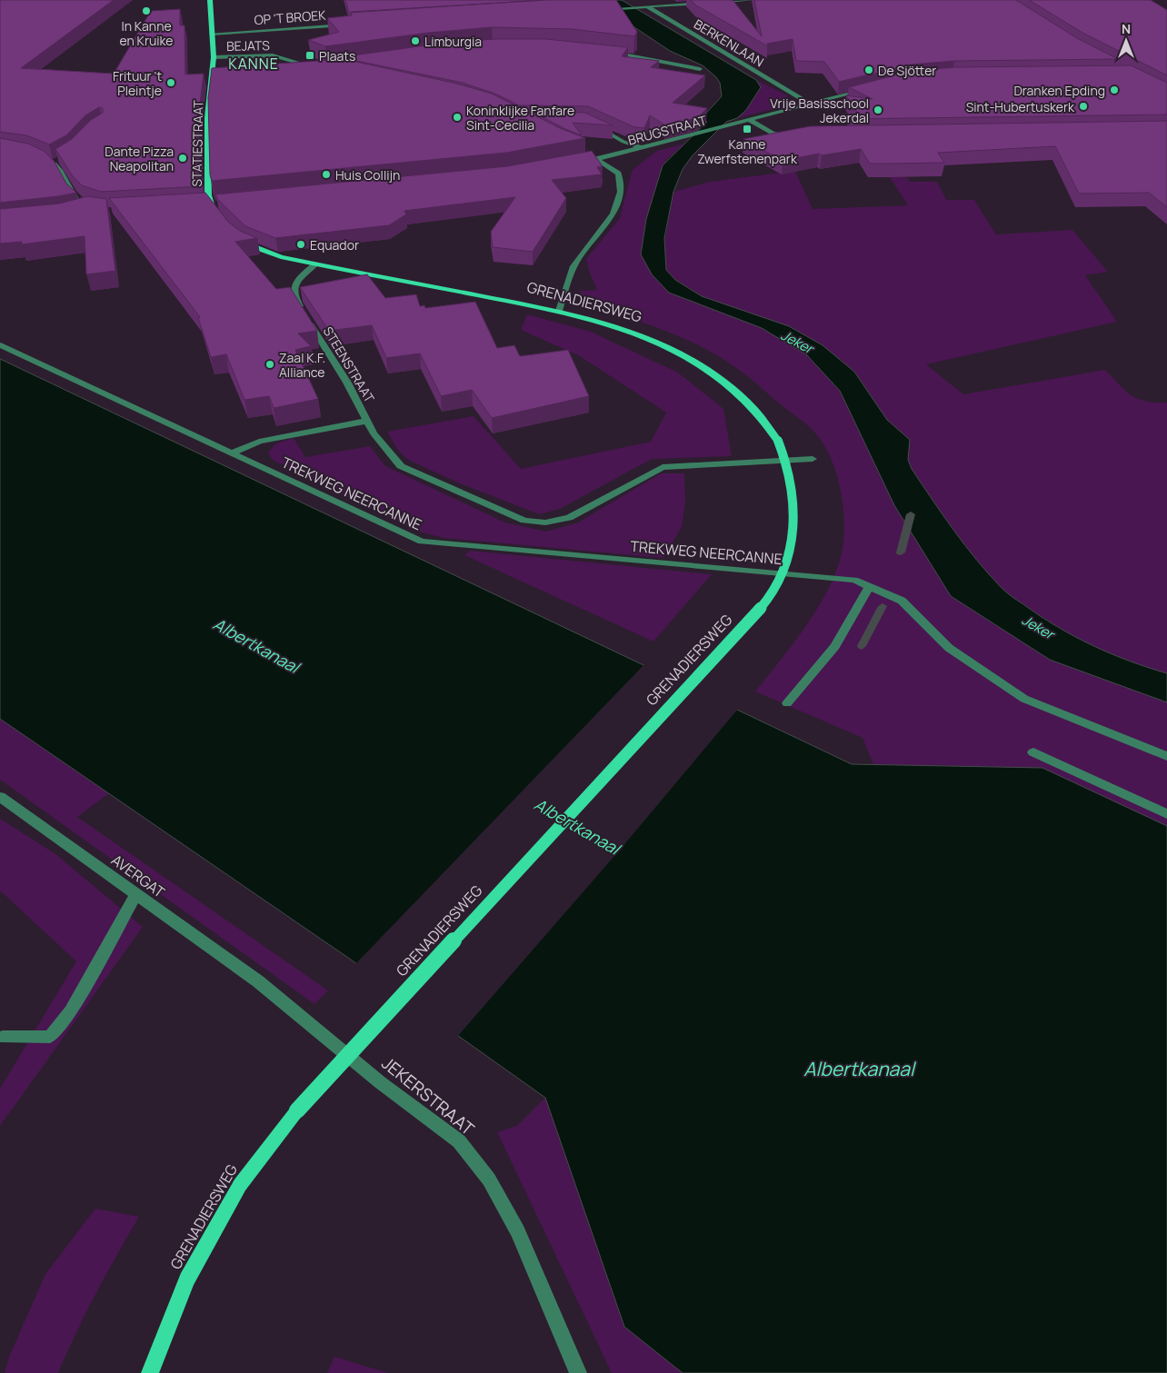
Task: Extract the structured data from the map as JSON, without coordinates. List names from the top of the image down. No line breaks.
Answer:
{"streets":{"main road":["STATIESTRAAT","GRENADIERSWEG"],"street":["OP 'T BROEK","BERKENLAAN","BEJATS","BRUGSTRAAT","STEENSTRAAT","TREKWEG NEERCANNE","AVERGAT","JEKERSTRAAT"]},"crossings":[["OP 'T BROEK","STATIESTRAAT"],["BERKENLAAN","BRUGSTRAAT"],["BEJATS","STATIESTRAAT"],["GRENADIERSWEG","STEENSTRAAT"],["AVERGAT","JEKERSTRAAT"]],"districts":["KANNE"],"water":["Jeker","Albertkanaal"],"places":{"other":["In Kanne en Kruike","Limburgia","De Sjötter","Frituur 't Pleintje","Dranken Epding","Sint-Hubertuskerk","Vrije Basisschool Jekerdal","Koninklijke Fanfare Sint-Cecilia","Dante Pizza Neapolitan","Huis Collijn","Equador","Zaal K.F. Alliance"],"transit":["Plaats","Kanne Zwerfstenenpark"]},"north":"top"}
